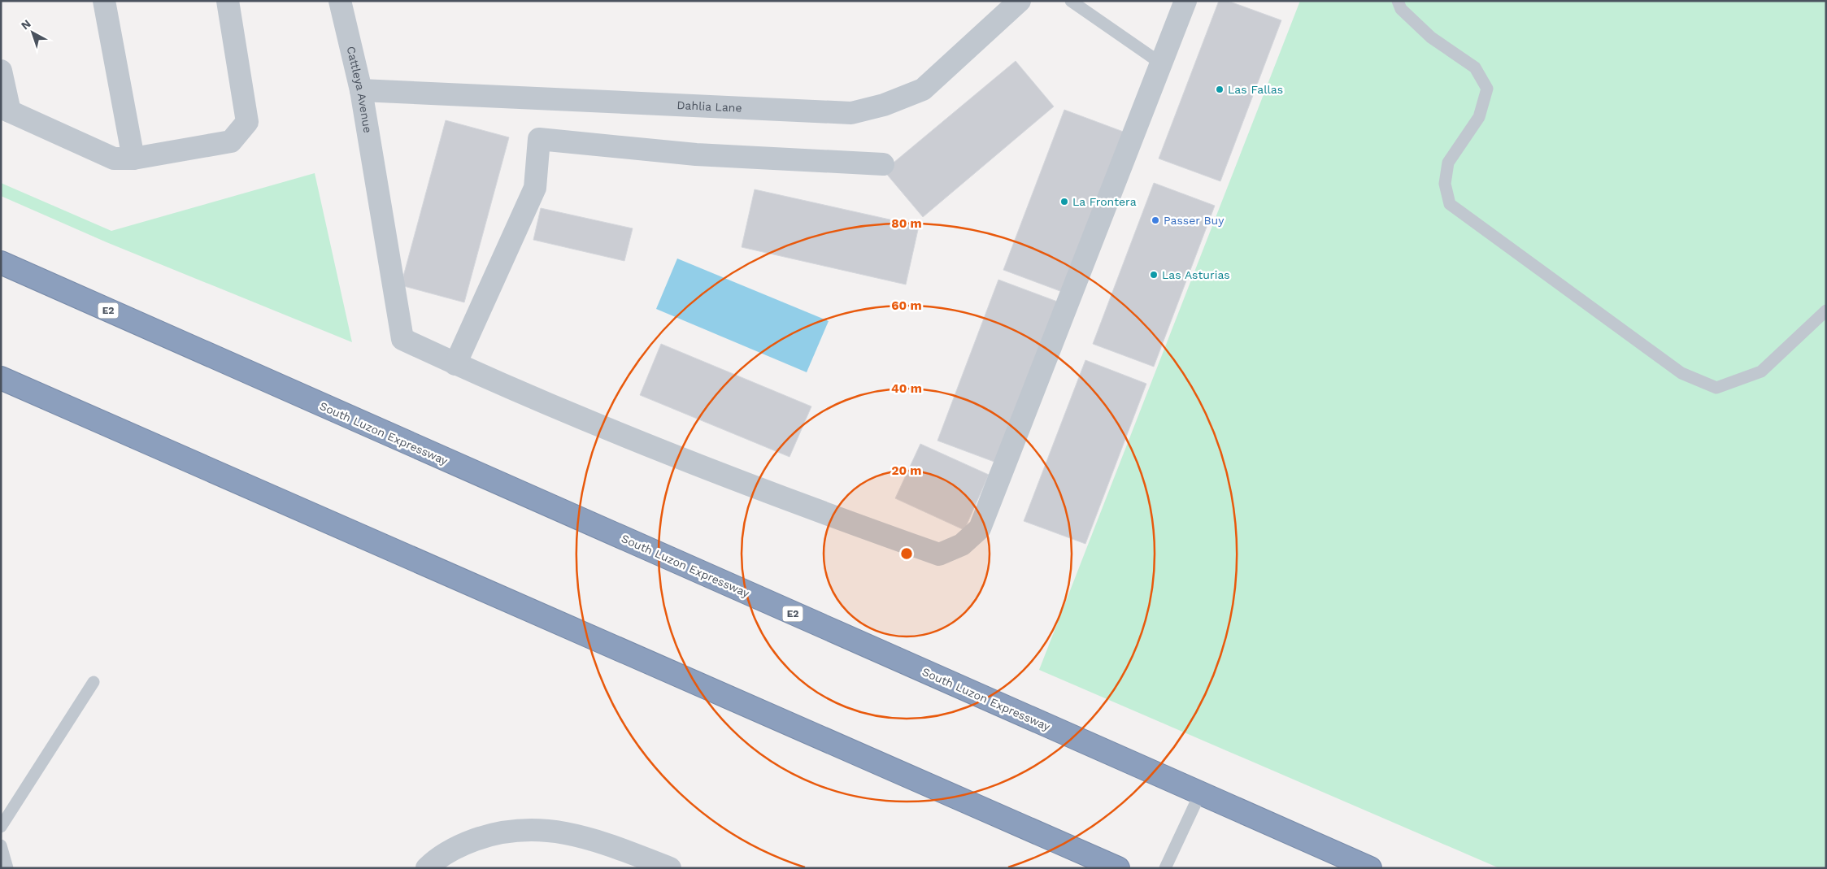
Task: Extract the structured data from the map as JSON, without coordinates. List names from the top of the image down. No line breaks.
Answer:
{"streets":{"highway":["E2","South Luzon Expressway"],"street":["Cattleya Avenue","Dahlia Lane"]},"crossings":[["Cattleya Avenue","Dahlia Lane"]],"places":["Las Fallas","La Frontera","Passer Buy","Las Asturias"],"north":"top left","rings":["80 m","60 m","40 m","20 m"]}
